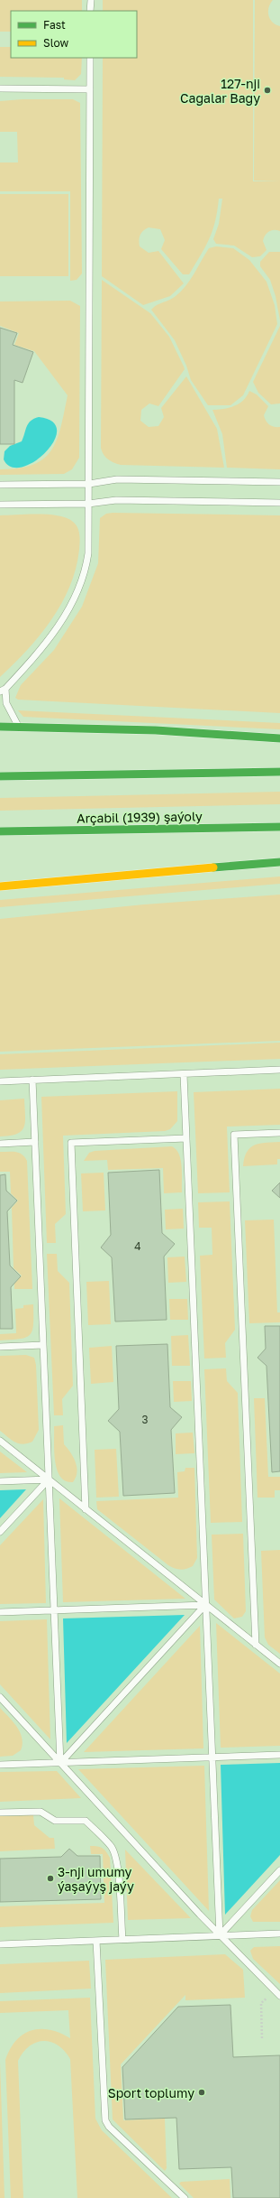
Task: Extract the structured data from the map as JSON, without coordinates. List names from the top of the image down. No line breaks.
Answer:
{"streets":{"main road":["Arçabil (1939) şaýoly"]},"places":["127-nji Cagalar Bagy","3-nji umumy ýaşaýyş jaýy","Sport toplumy"],"house_numbers":["4","3"],"legend":["Fast","Slow"]}
